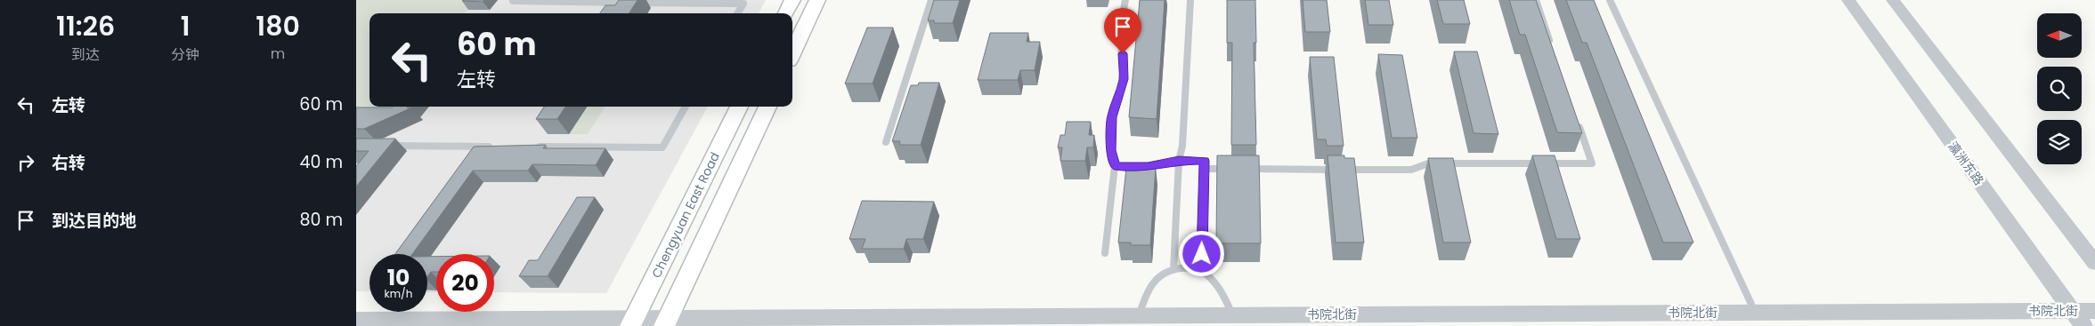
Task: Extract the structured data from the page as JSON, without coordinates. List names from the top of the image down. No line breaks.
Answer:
{"streets":{"main road":["Chengyuan East Road"],"street":["瀛洲东路","书院北街"]},"crossings":[["瀛洲东路","书院北街"],["Chengyuan East Road","书院北街"]],"north":"left","page":{"eta":["11:26","到达","1","分钟","180","m"],"turn":["60 m","左转"],"list":[{"name":"左转","value":"60 m"},{"name":"右转","value":"40 m"},{"name":"到达目的地","value":"80 m"}],"speed":"10 km/h","limit":"20"}}
